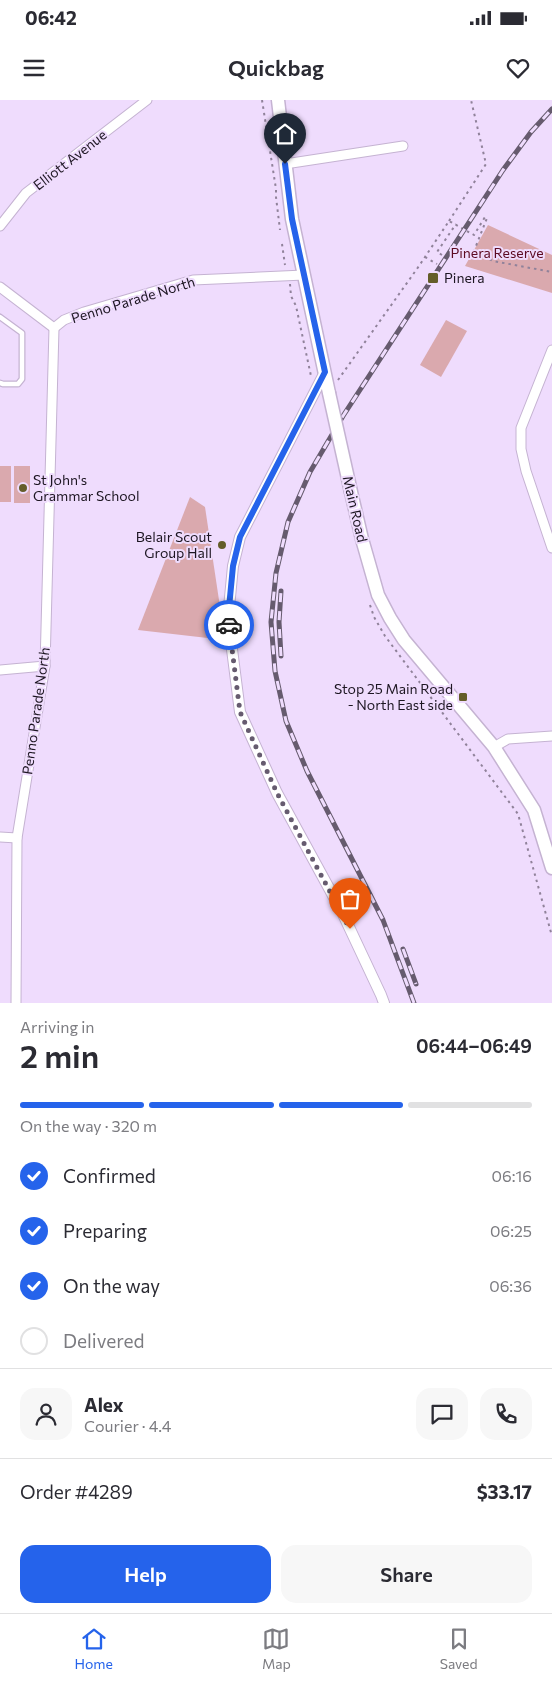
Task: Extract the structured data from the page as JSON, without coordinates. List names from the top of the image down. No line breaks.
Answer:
{"streets":{"main road":["Main Road"],"street":["Elliott Avenue","Penno Parade North"]},"crossings":[["Penno Parade North","Main Road"]],"parks":["Pinera Reserve"],"places":{"transit":["Pinera","Stop 25 Main Road - North East side"],"other":["St John's Grammar School","Belair Scout Group Hall"]},"page":{"status":"06:42","header":"Quickbag","heading":["2 min","Arriving in","06:44–06:49"],"panel":["Alex","Courier · 4.4","Order #4289","$33.17"],"bar":"On the way · 320 m","list":[["Confirmed","06:16"],["Preparing","06:25"],["On the way","06:36"],"Delivered"],"buttons":["Help","Share"],"tabs":["Home","Map","Saved"]}}
